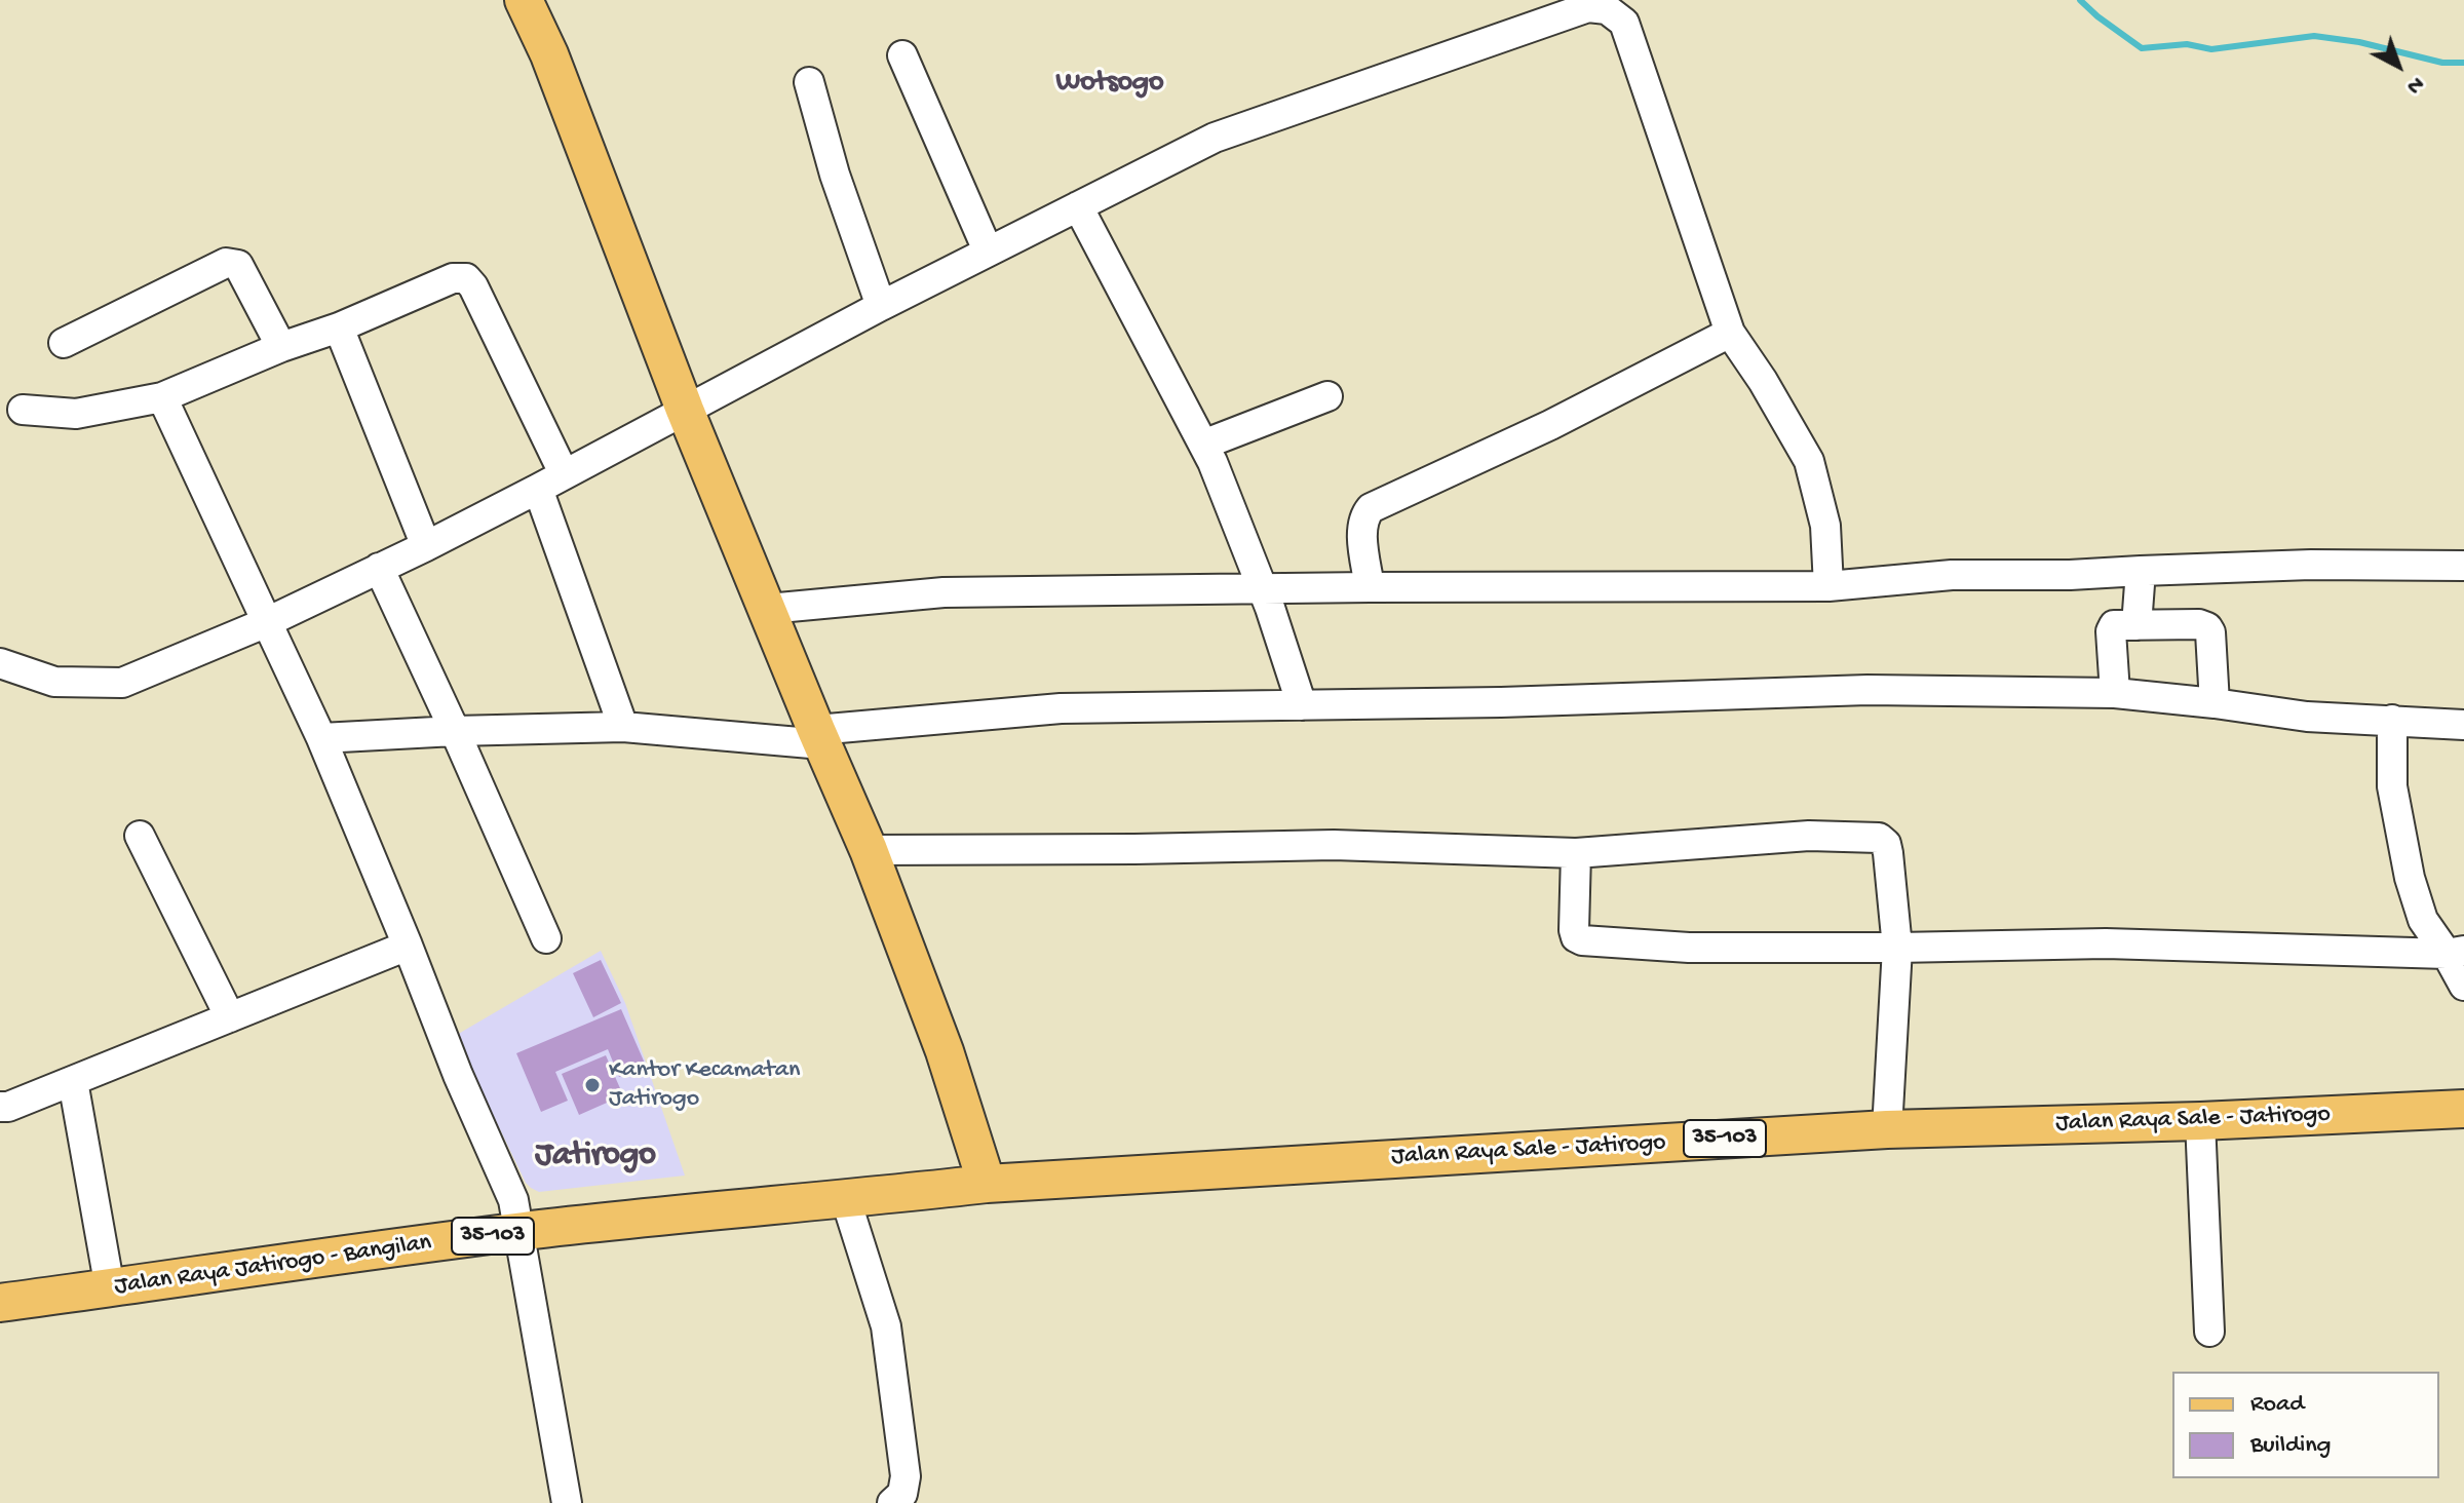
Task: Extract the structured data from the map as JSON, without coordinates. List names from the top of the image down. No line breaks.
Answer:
{"streets":{"main road":["Jalan Raya Sale - Jatirogo","35-103","Jalan Raya Jatirogo - Bangilan"]},"crossings":[["Jalan Raya Sale - Jatirogo","Jalan Raya Jatirogo - Bangilan"]],"districts":["Wotsogo","Jatirogo"],"places":["Kantor Kecamatan Jatirogo"],"legend":["Road","Building"],"north":"bottom right"}
